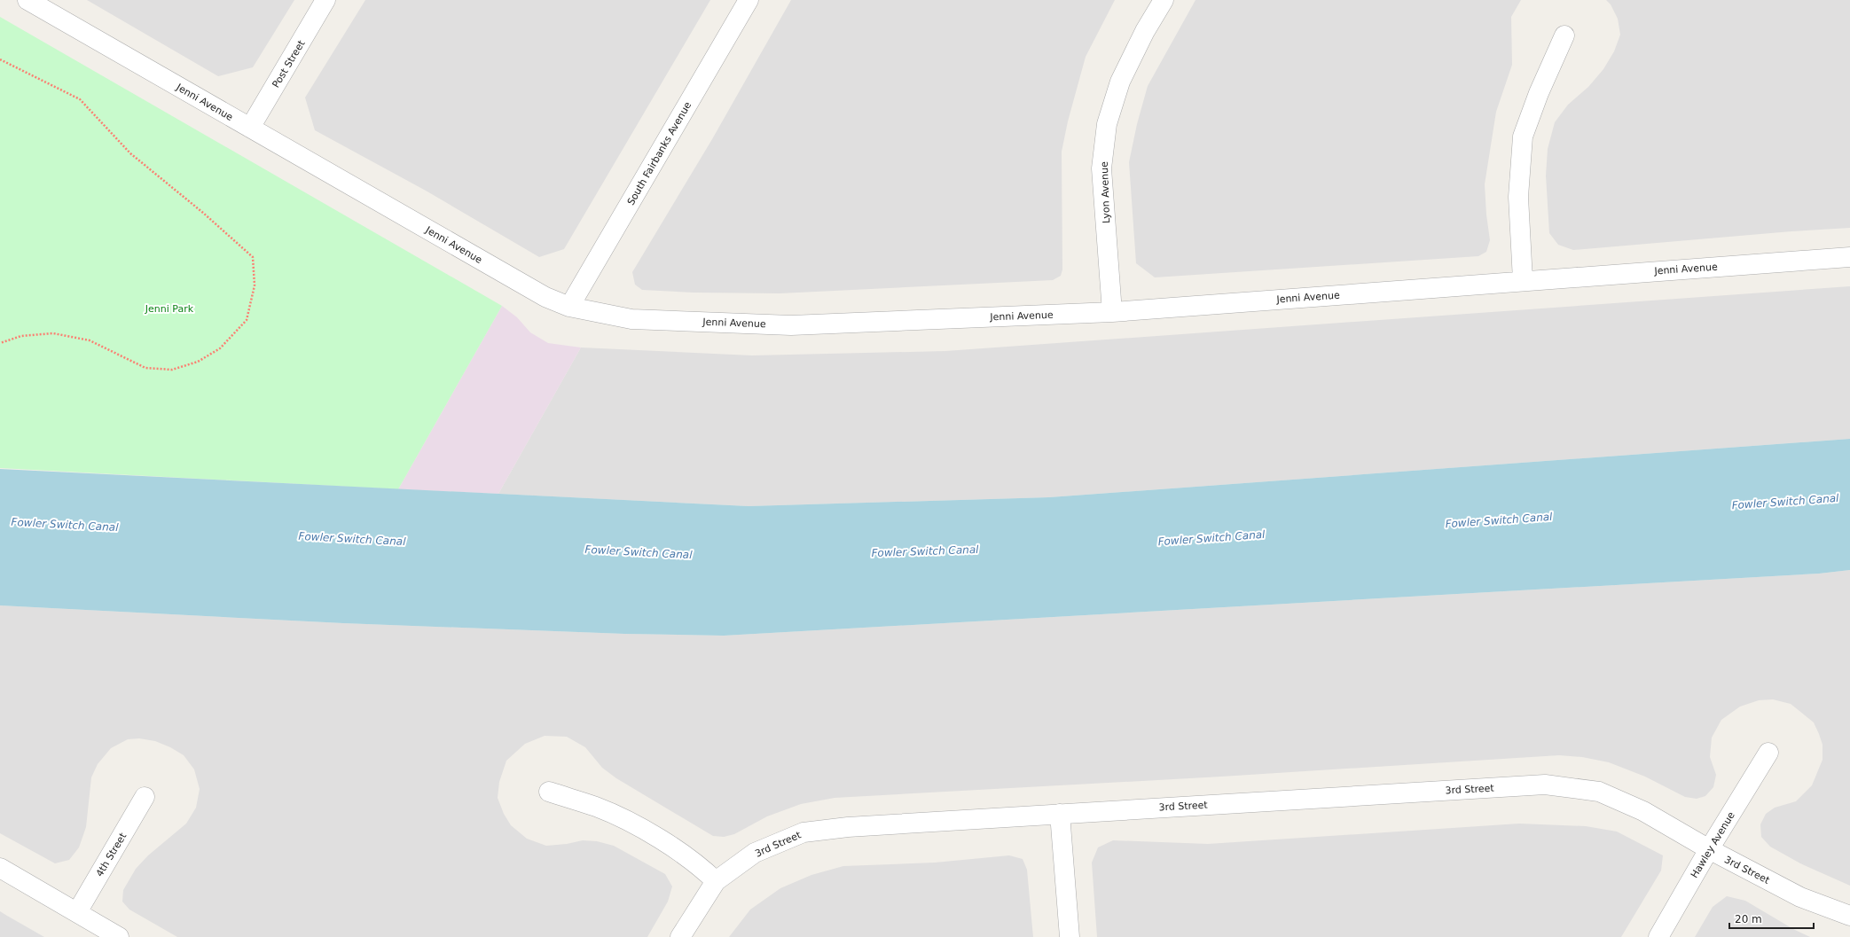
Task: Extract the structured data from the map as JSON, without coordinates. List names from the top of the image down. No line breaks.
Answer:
{"streets":{"street":["Post Street","Jenni Avenue","South Fairbanks Avenue","Lyon Avenue","3rd Street","Hawley Avenue","4th Street"]},"crossings":[["Post Street","Jenni Avenue"],["Jenni Avenue","South Fairbanks Avenue"],["Jenni Avenue","Lyon Avenue"],["3rd Street","Hawley Avenue"]],"water":["Fowler Switch Canal"],"parks":["Jenni Park"],"scale_bar":"20 m"}
